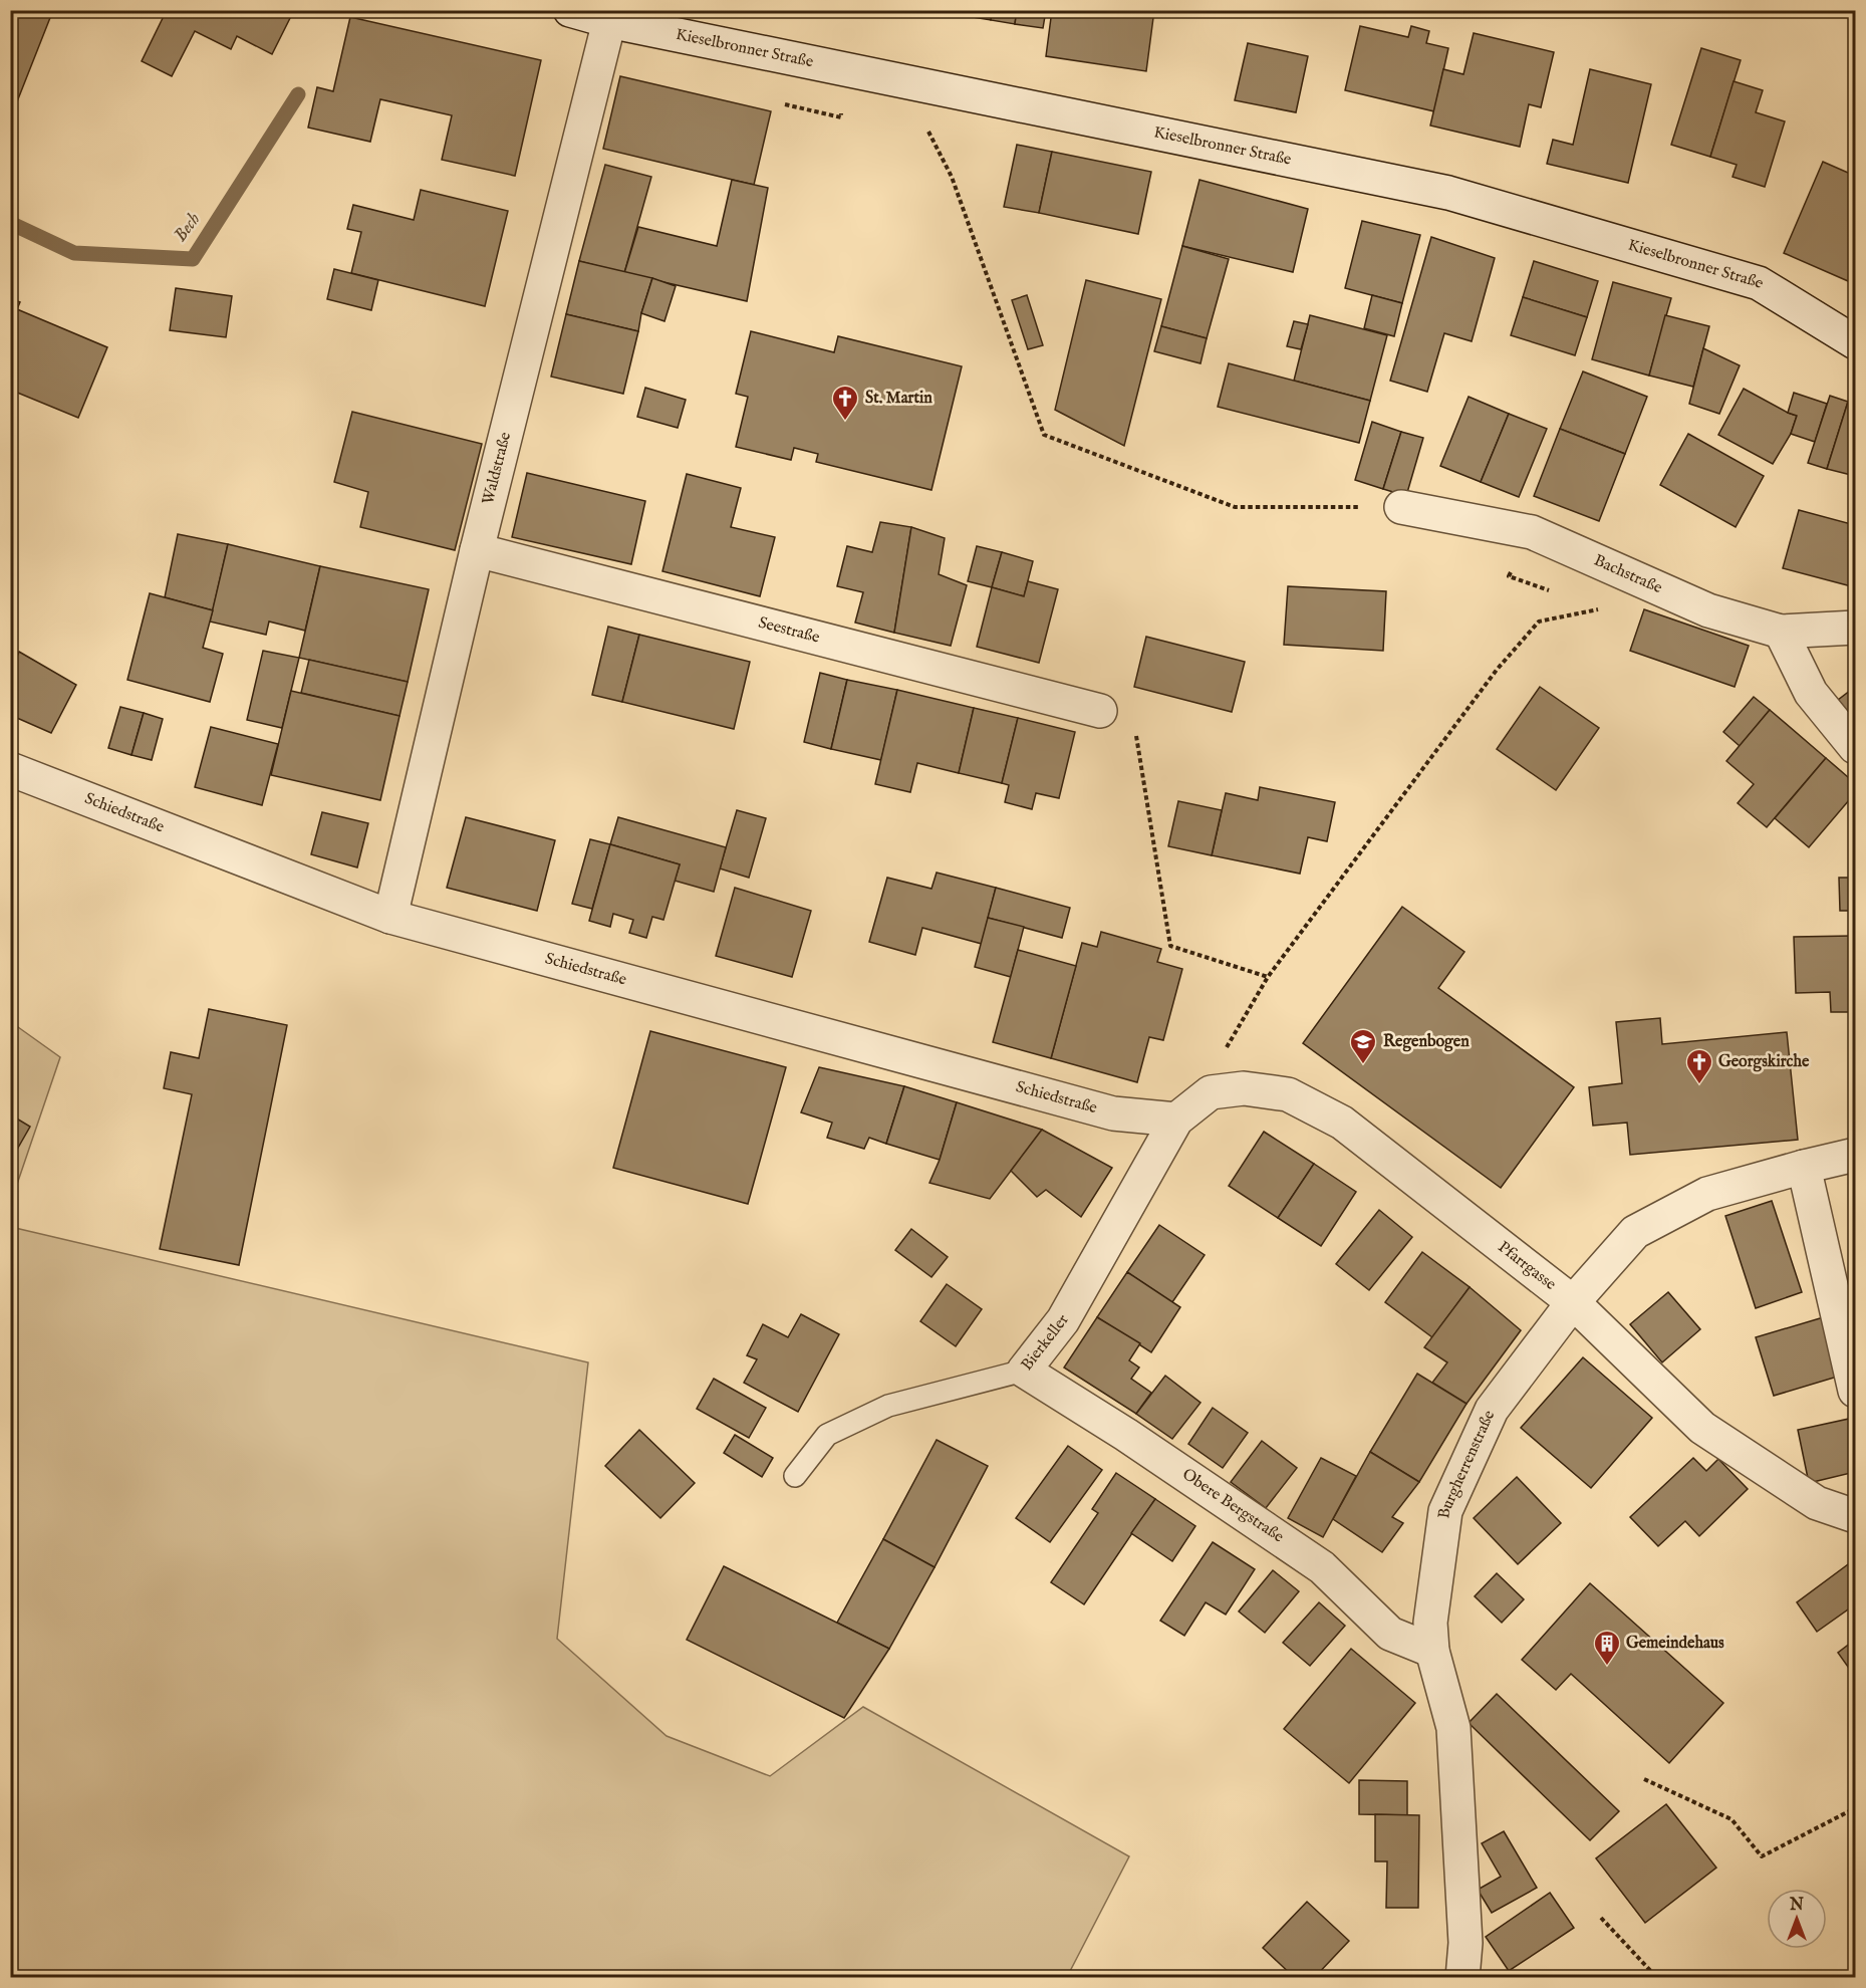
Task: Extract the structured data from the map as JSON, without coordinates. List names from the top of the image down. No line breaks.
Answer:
{"streets":{"street":["Kieselbronner Straße","Waldstraße","Bachstraße","Seestraße","Schiedstraße","Pfarrgasse","Bierkeller","Burgherrenstraße","Obere Bergstraße"]},"crossings":[["Kieselbronner Straße","Waldstraße"],["Waldstraße","Seestraße"],["Waldstraße","Schiedstraße"],["Schiedstraße","Pfarrgasse"],["Schiedstraße","Bierkeller"],["Pfarrgasse","Bierkeller"],["Pfarrgasse","Burgherrenstraße"],["Bierkeller","Obere Bergstraße"],["Burgherrenstraße","Obere Bergstraße"]],"water":["Bech"],"places":{"church":["St. Martin","Georgskirche"],"school or university":["Regenbogen"],"building":["Gemeindehaus"]},"north":"top"}
